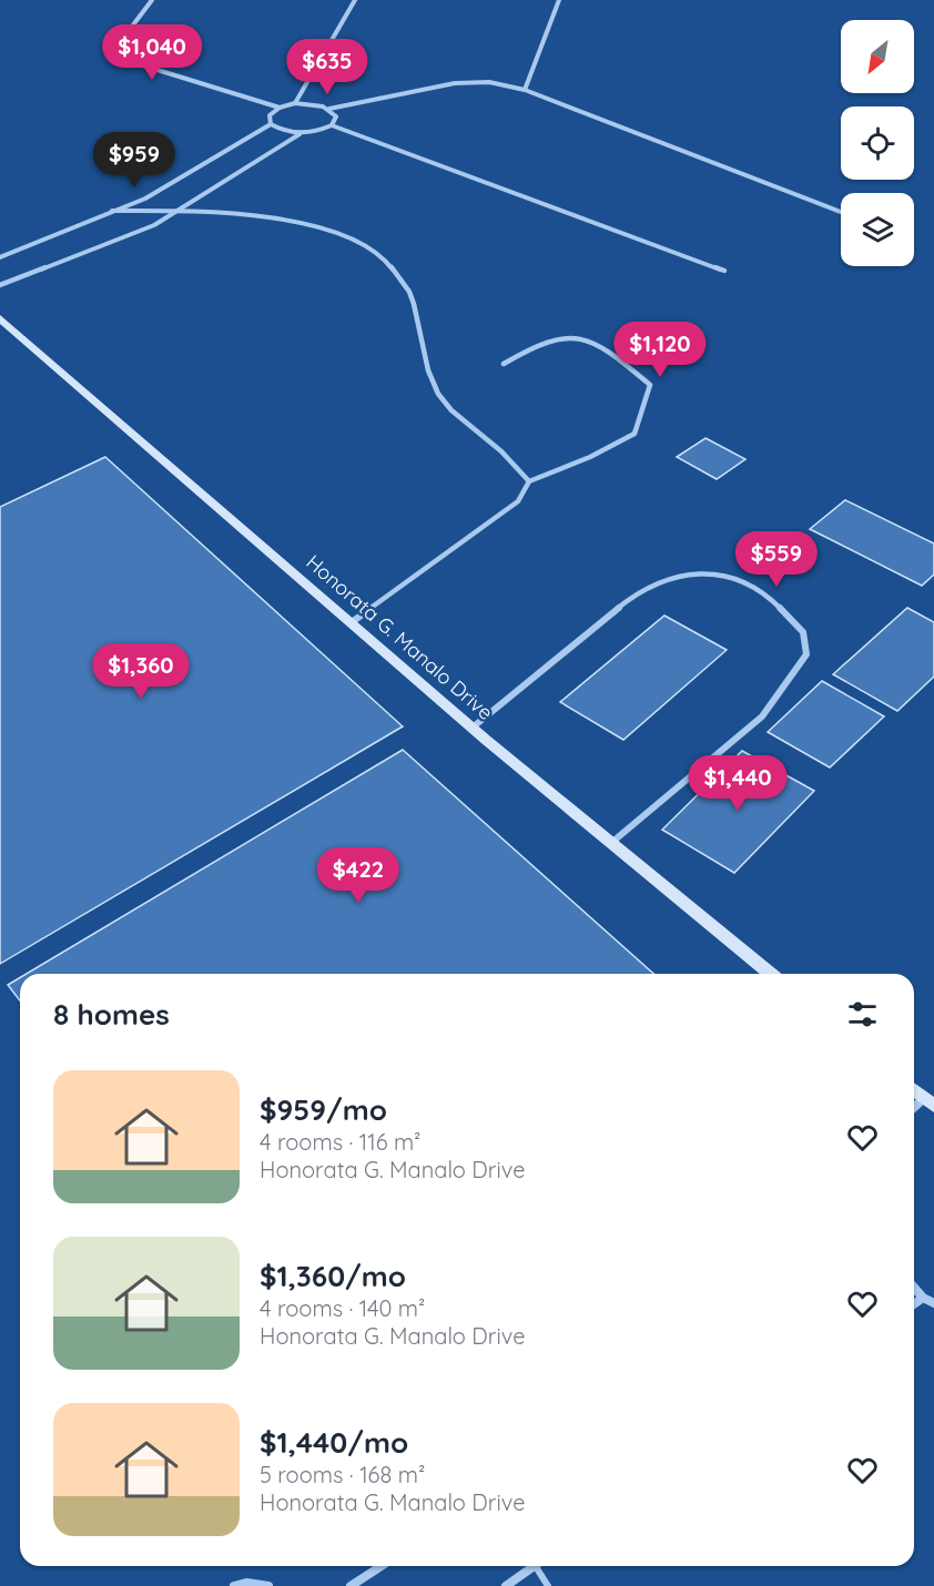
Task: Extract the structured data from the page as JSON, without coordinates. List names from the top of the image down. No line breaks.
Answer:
{"streets":{"street":["Honorata G. Manalo Drive"]},"north":"bottom left","page":{"price":["$1,040","$635","$959","$1,120","$559","$1,360","$1,440","$422"],"heading":"8 homes","list":[{"name":"$959/mo","note":"4 rooms · 116 m² · Honorata G. Manalo Drive"},{"name":"$1,360/mo","note":"4 rooms · 140 m² · Honorata G. Manalo Drive"},{"name":"$1,440/mo","note":"5 rooms · 168 m² · Honorata G. Manalo Drive"}]}}
